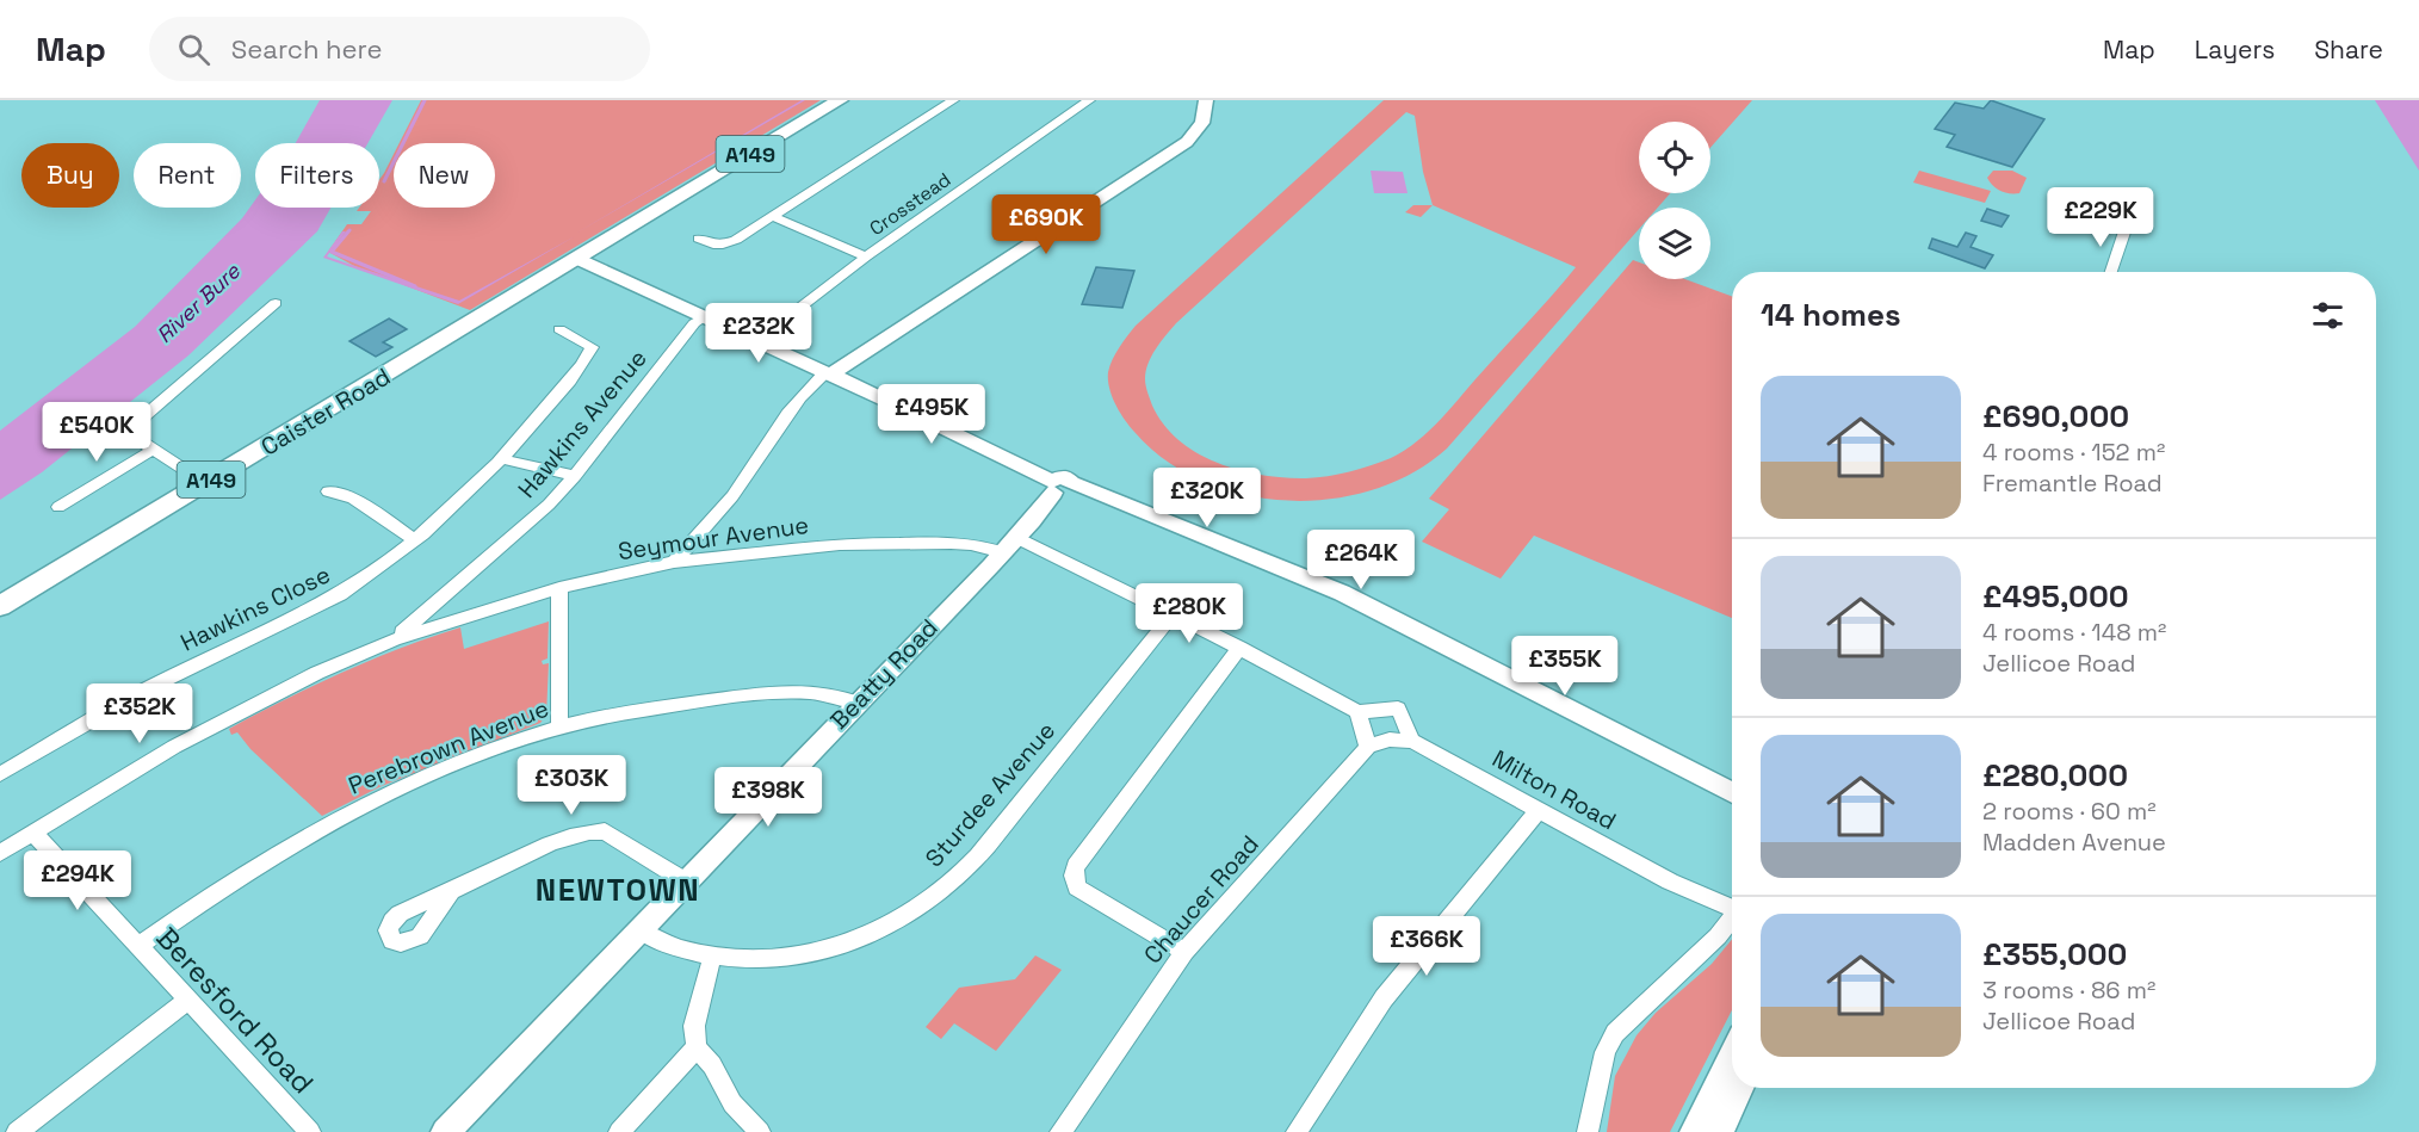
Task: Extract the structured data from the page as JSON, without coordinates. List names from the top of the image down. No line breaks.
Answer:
{"streets":{"main road":["A149","Caister Road"],"street":["Crosstead","Hawkins Avenue","Seymour Avenue","Hawkins Close","Beatty Road","Perebrown Avenue","Milton Road","Sturdee Avenue","Chaucer Road","Beresford Road"]},"crossings":[["A149","Caister Road"],["Hawkins Avenue","Seymour Avenue"],["Seymour Avenue","Beatty Road"],["Seymour Avenue","Sturdee Avenue"],["Beatty Road","Perebrown Avenue"],["Beatty Road","Sturdee Avenue"],["Perebrown Avenue","Beresford Road"]],"districts":["NEWTOWN"],"water":["River Bure"],"page":{"header":"Map","search":"Search here","nav":["Map","Layers","Share"],"chip":["Buy","Rent","Filters","New"],"price":["£229K","£690K","£232K","£495K","£540K","£320K","£264K","£280K","£355K","£352K","£303K","£398K","£294K","£366K"],"heading":"14 homes","list":[{"name":"£690,000","note":"4 rooms · 152 m² · Fremantle Road"},{"name":"£495,000","note":"4 rooms · 148 m² · Jellicoe Road"},{"name":"£280,000","note":"2 rooms · 60 m² · Madden Avenue"},{"name":"£355,000","note":"3 rooms · 86 m² · Jellicoe Road"}]}}
